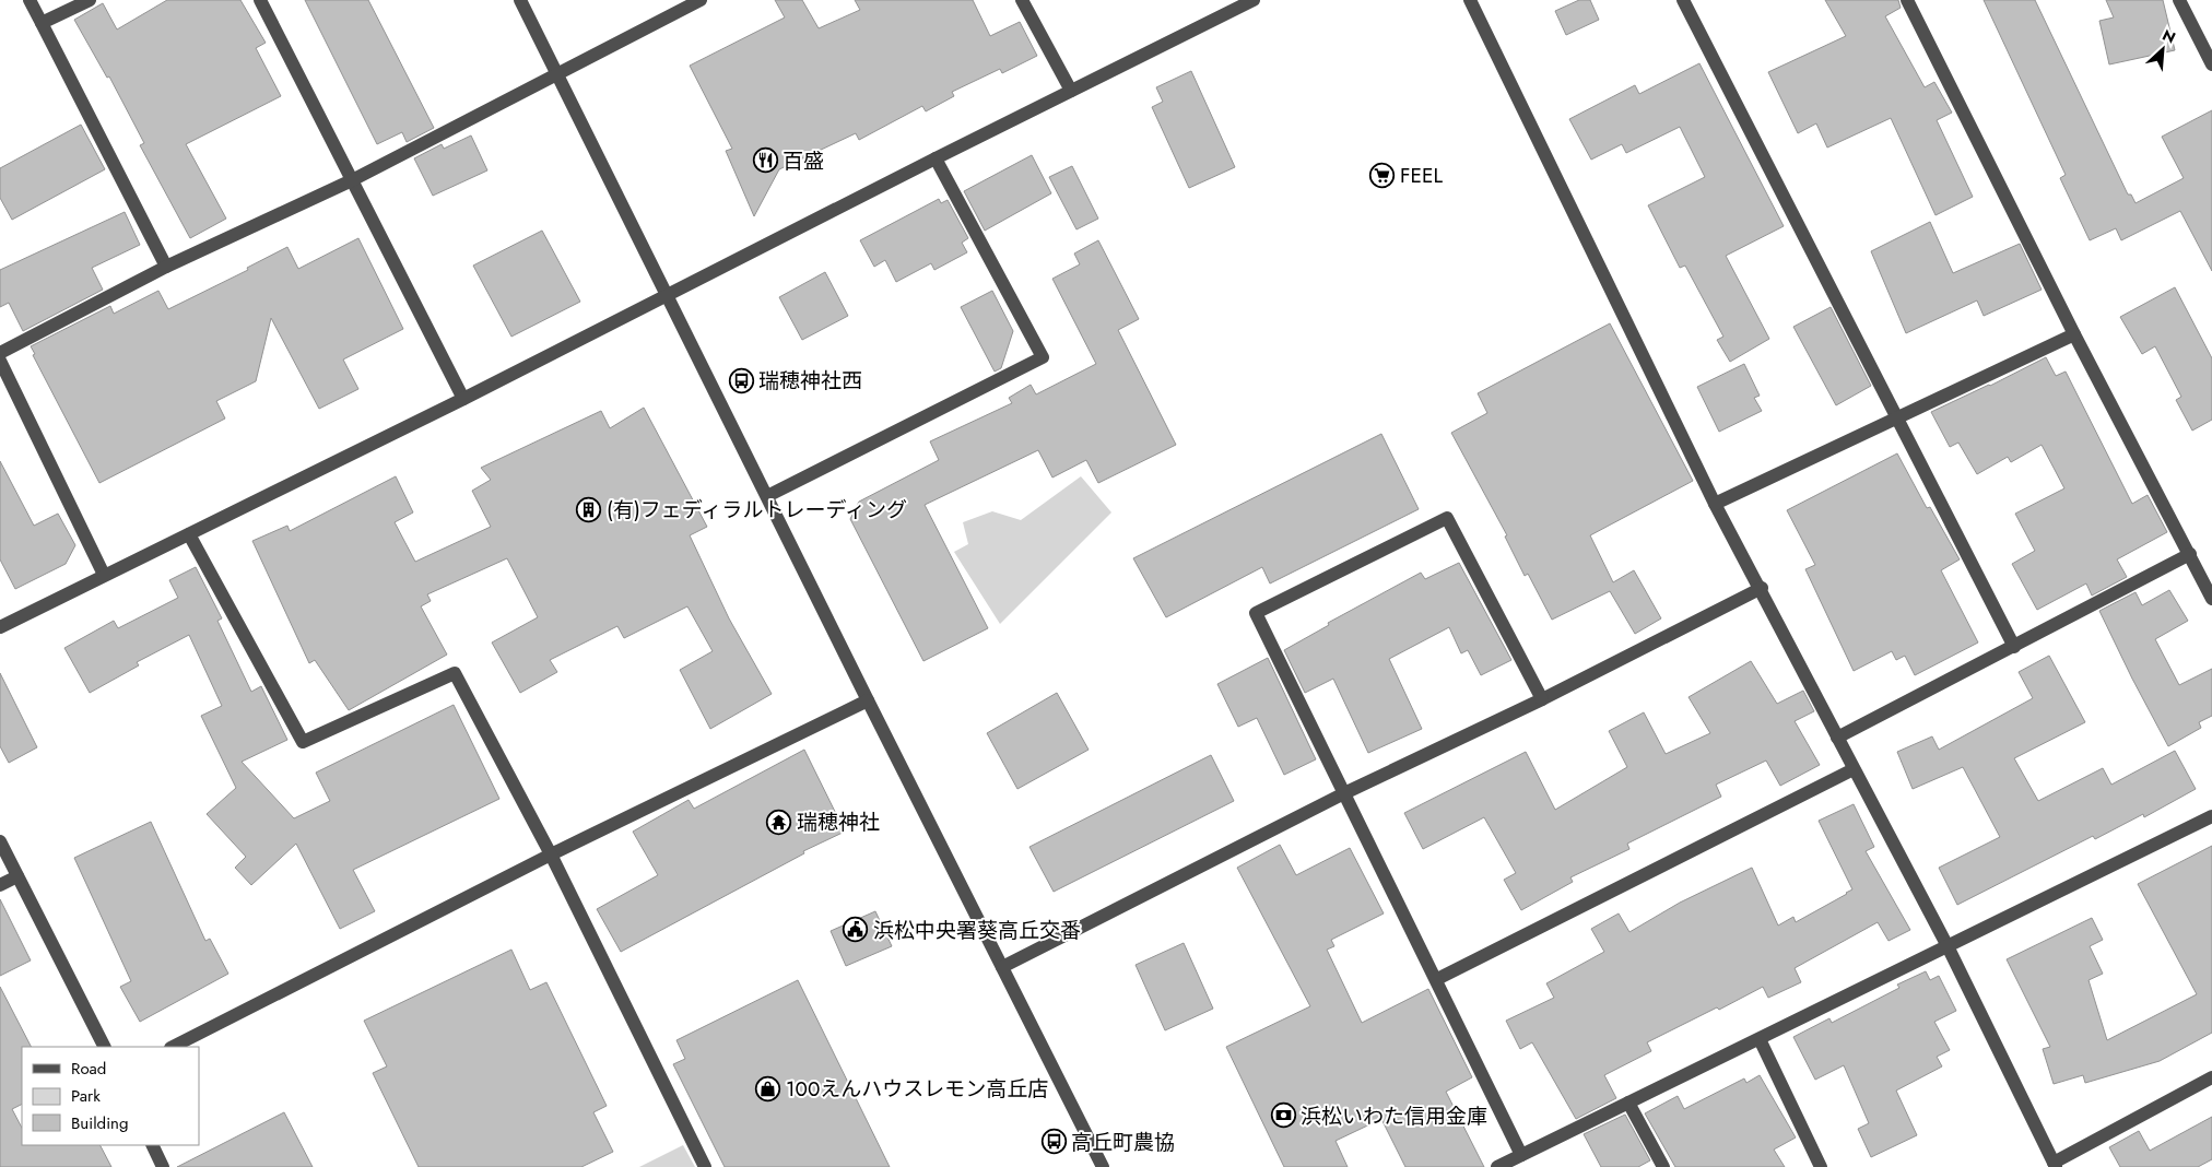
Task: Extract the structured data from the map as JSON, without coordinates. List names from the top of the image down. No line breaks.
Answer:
{"places":{"restaurant":["百盛"],"supermarket":["FEEL"],"bus stop":["瑞穂神社西","高丘町農協"],"building":["(有)フェディラルトレーディング"],"temple":["瑞穂神社"],"public building":["浜松中央署葵高丘交番"],"shop":["100えんハウスレモン高丘店"],"bank":["浜松いわた信用金庫"]},"legend":["Road","Park","Building"],"north":"top right"}
